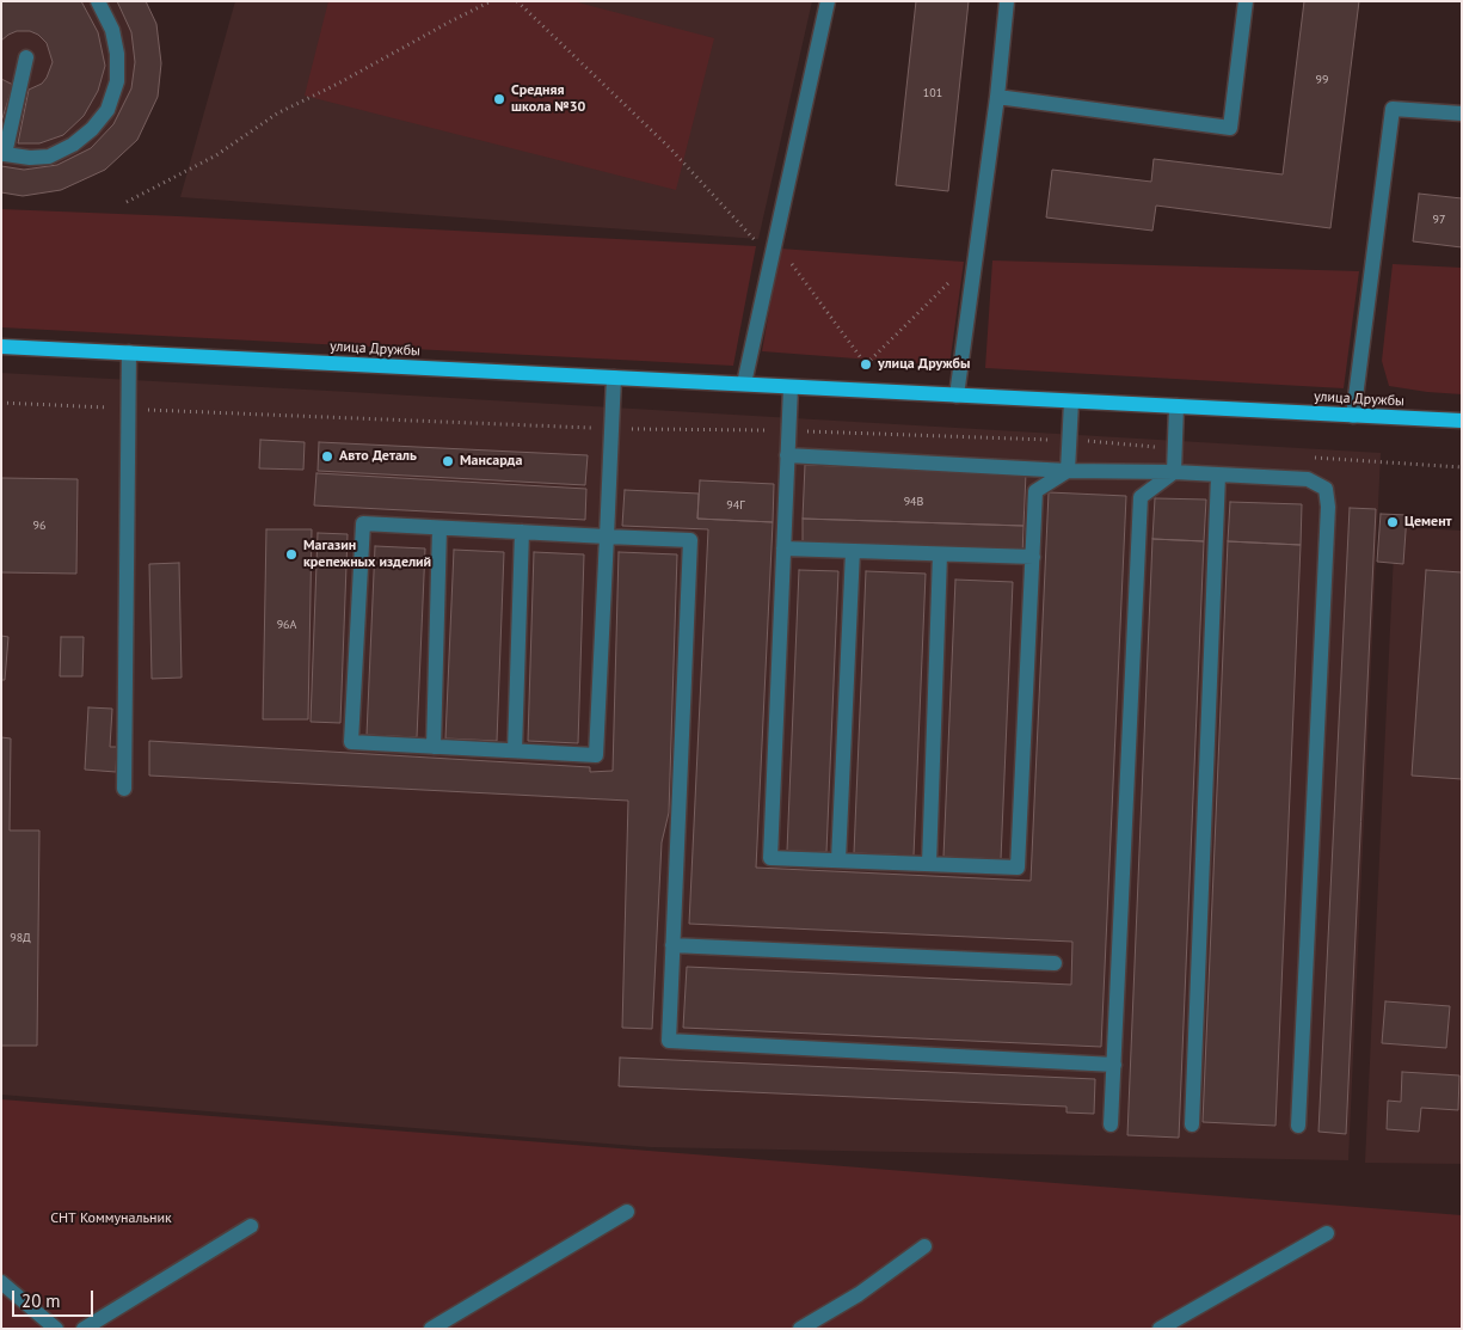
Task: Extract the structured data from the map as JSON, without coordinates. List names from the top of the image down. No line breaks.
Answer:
{"streets":{"main road":["улица Дружбы"]},"parks":["СНТ Коммунальник"],"places":["Средняя школа №30","улица Дружбы","Авто Деталь","Мансарда","Цемент","Магазин крепежных изделий"],"house_numbers":["99","101","97","94В","94Г","96","96А","98Д"],"scale_bar":"20 m"}
